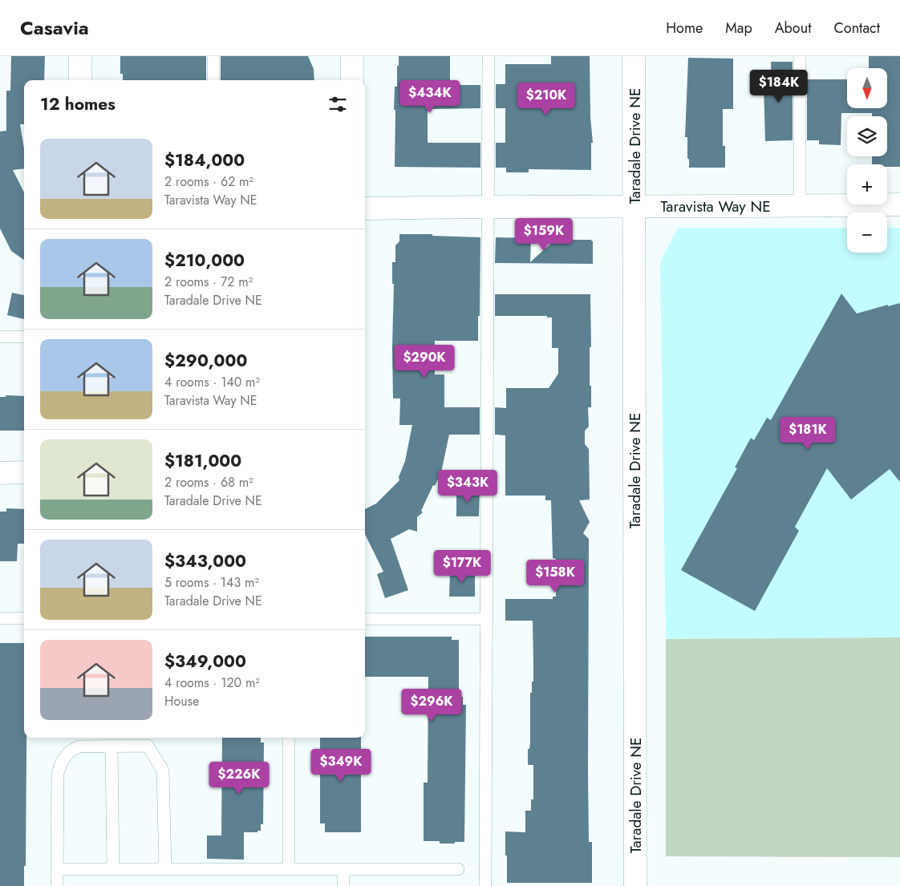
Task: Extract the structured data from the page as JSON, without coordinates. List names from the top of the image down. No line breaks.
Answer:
{"streets":{"street":["Taradale Drive NE","Taravista Way NE"]},"crossings":[["Taradale Drive NE","Taravista Way NE"]],"north":"bottom","page":{"header":"Casavia","nav":["Home","Map","About","Contact"],"map_buttons":["+","−"],"price":["$184K","$434K","$210K","$159K","$290K","$181K","$343K","$177K","$158K","$296K","$349K","$226K"],"heading":"12 homes","list":[{"name":"$184,000","note":"2 rooms · 62 m² · Taravista Way NE"},{"name":"$210,000","note":"2 rooms · 72 m² · Taradale Drive NE"},{"name":"$290,000","note":"4 rooms · 140 m² · Taravista Way NE"},{"name":"$181,000","note":"2 rooms · 68 m² · Taradale Drive NE"},{"name":"$343,000","note":"5 rooms · 143 m² · Taradale Drive NE"},{"name":"$349,000","note":"4 rooms · 120 m² · House"}]}}
